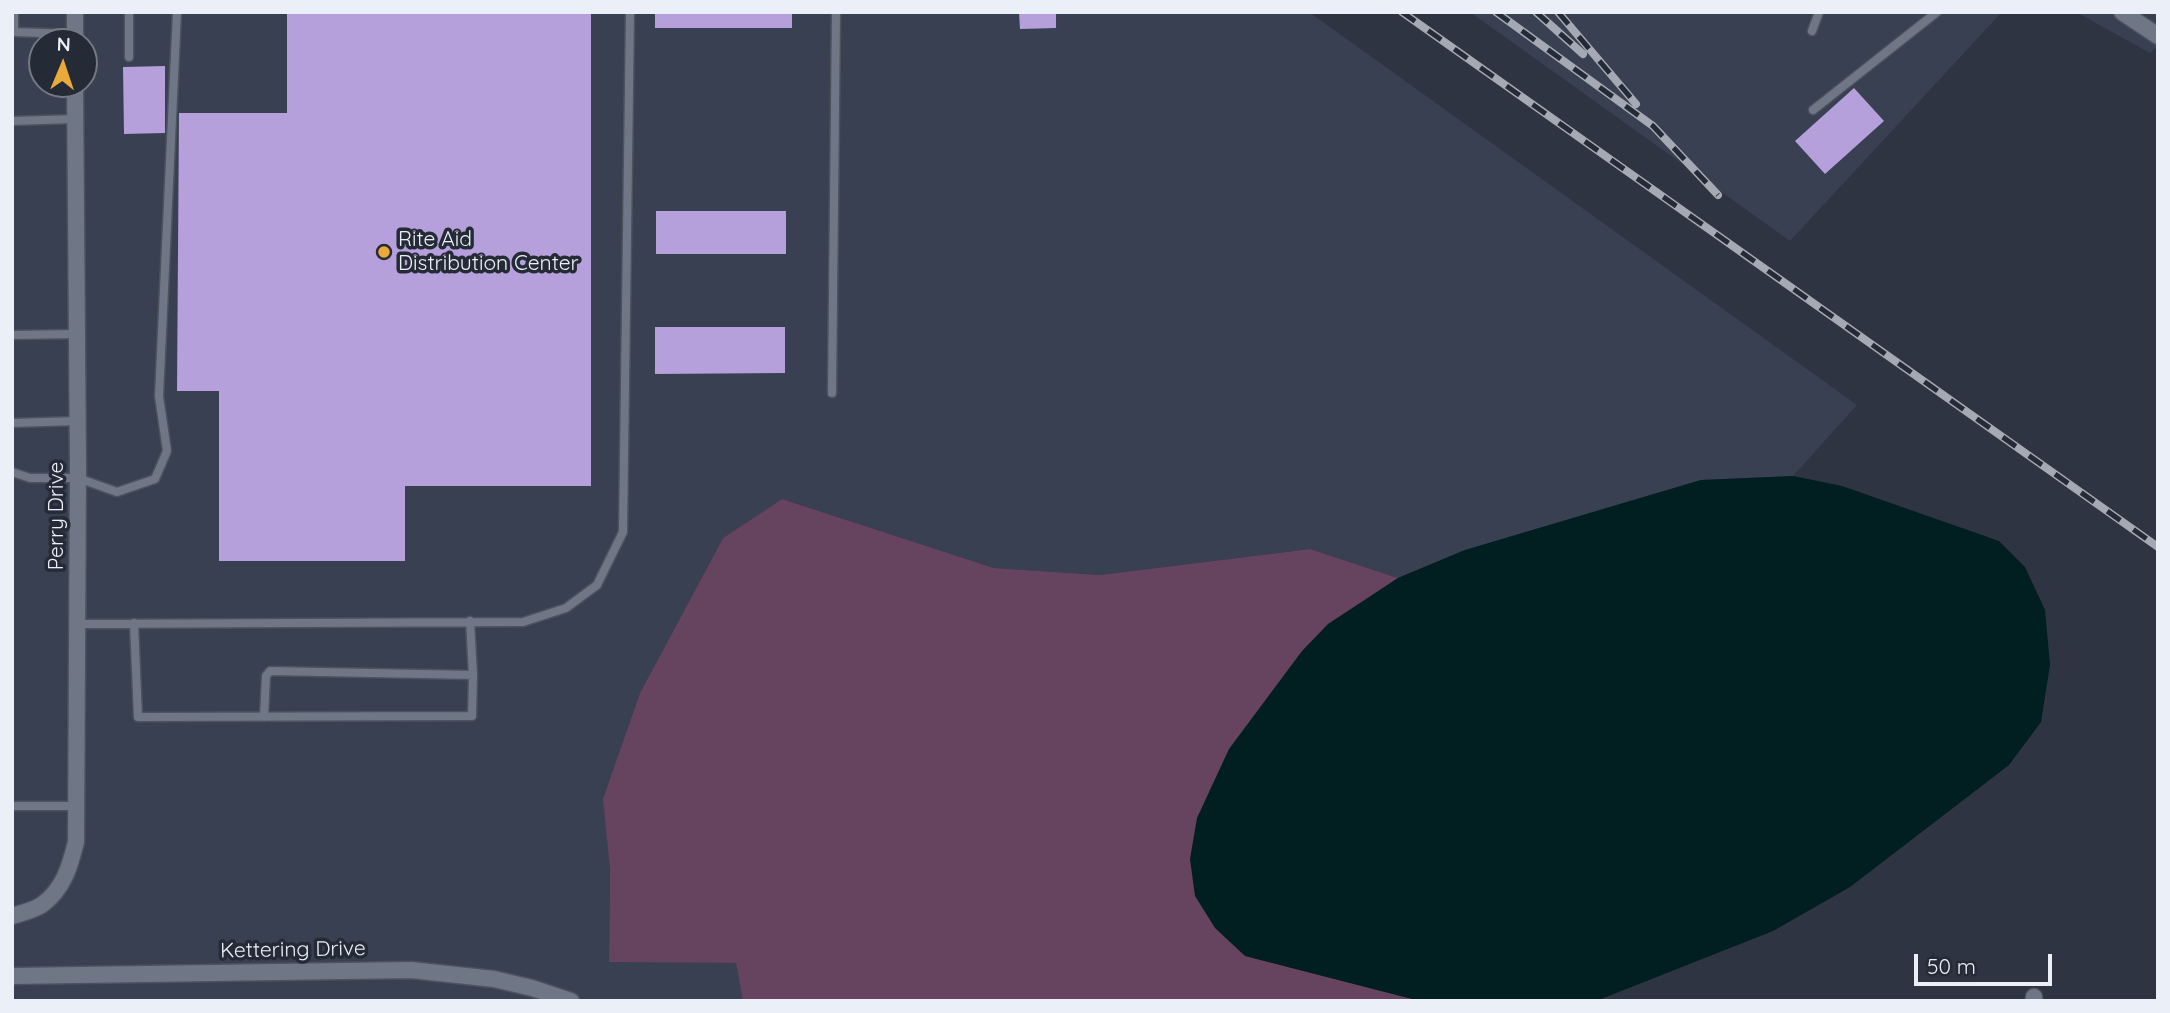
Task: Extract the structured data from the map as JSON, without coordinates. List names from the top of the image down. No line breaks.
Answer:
{"streets":{"street":["Perry Drive","Kettering Drive"]},"places":["Rite Aid Distribution Center"],"scale_bar":"50 m","north":"top"}
